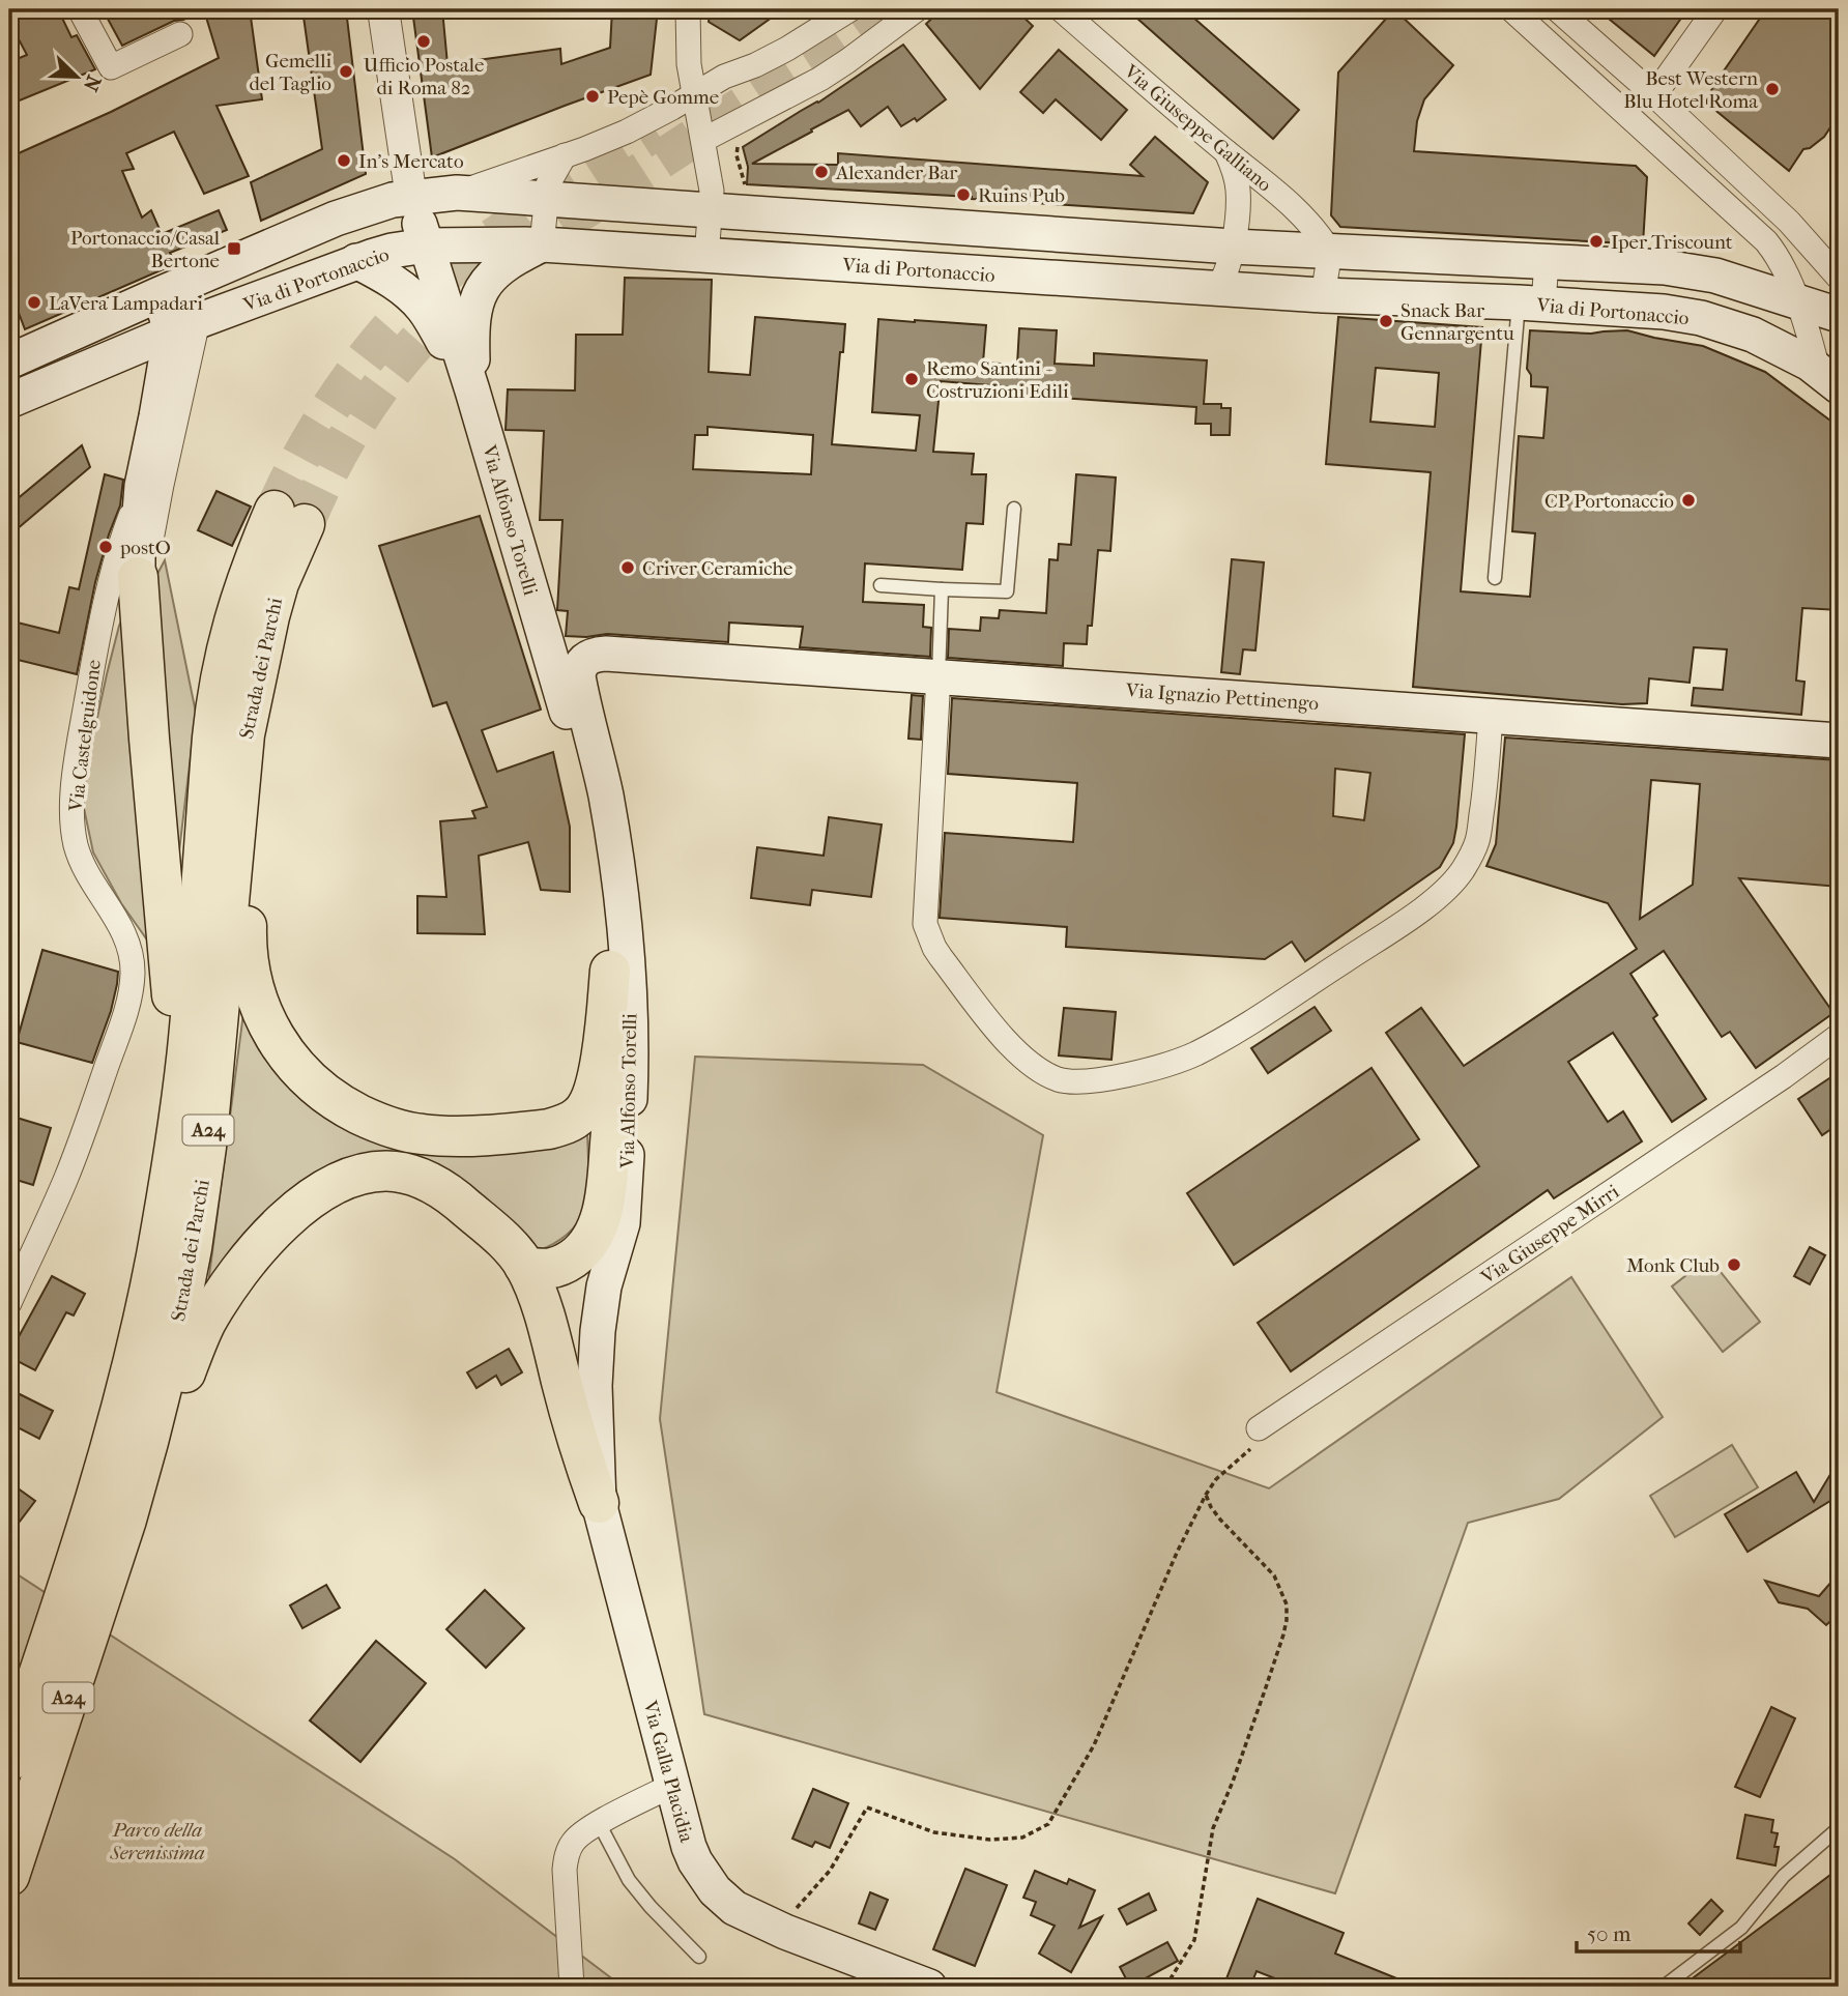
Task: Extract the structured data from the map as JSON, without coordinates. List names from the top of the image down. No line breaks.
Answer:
{"streets":{"highway":["Strada dei Parchi","A24"],"main road":["Via di Portonaccio","Via Alfonso Torelli","Via Ignazio Pettinengo","Via Galla Placidia"],"street":["Via Giuseppe Galliano","Via Castelguidone","Via Giuseppe Mirri"]},"crossings":[["Via di Portonaccio","Via Alfonso Torelli"],["Via Alfonso Torelli","Via Ignazio Pettinengo"],["Via Alfonso Torelli","Via Galla Placidia"]],"parks":["Parco della Serenissima"],"places":{"other":["Ufficio Postale di Roma 82","Gemelli del Taglio","Best Western Blu Hotel Roma","Pepè Gomme","In's Mercato","Alexander Bar","Ruins Pub","Iper Triscount","LaVera Lampadari","Snack Bar Gennargentu","Remo Santini - Costruzioni Edili","CP Portonaccio","postO","Criver Ceramiche","Monk Club"],"transit":["Portonaccio/Casal Bertone"]},"scale_bar":"50 m","north":"bottom right"}
